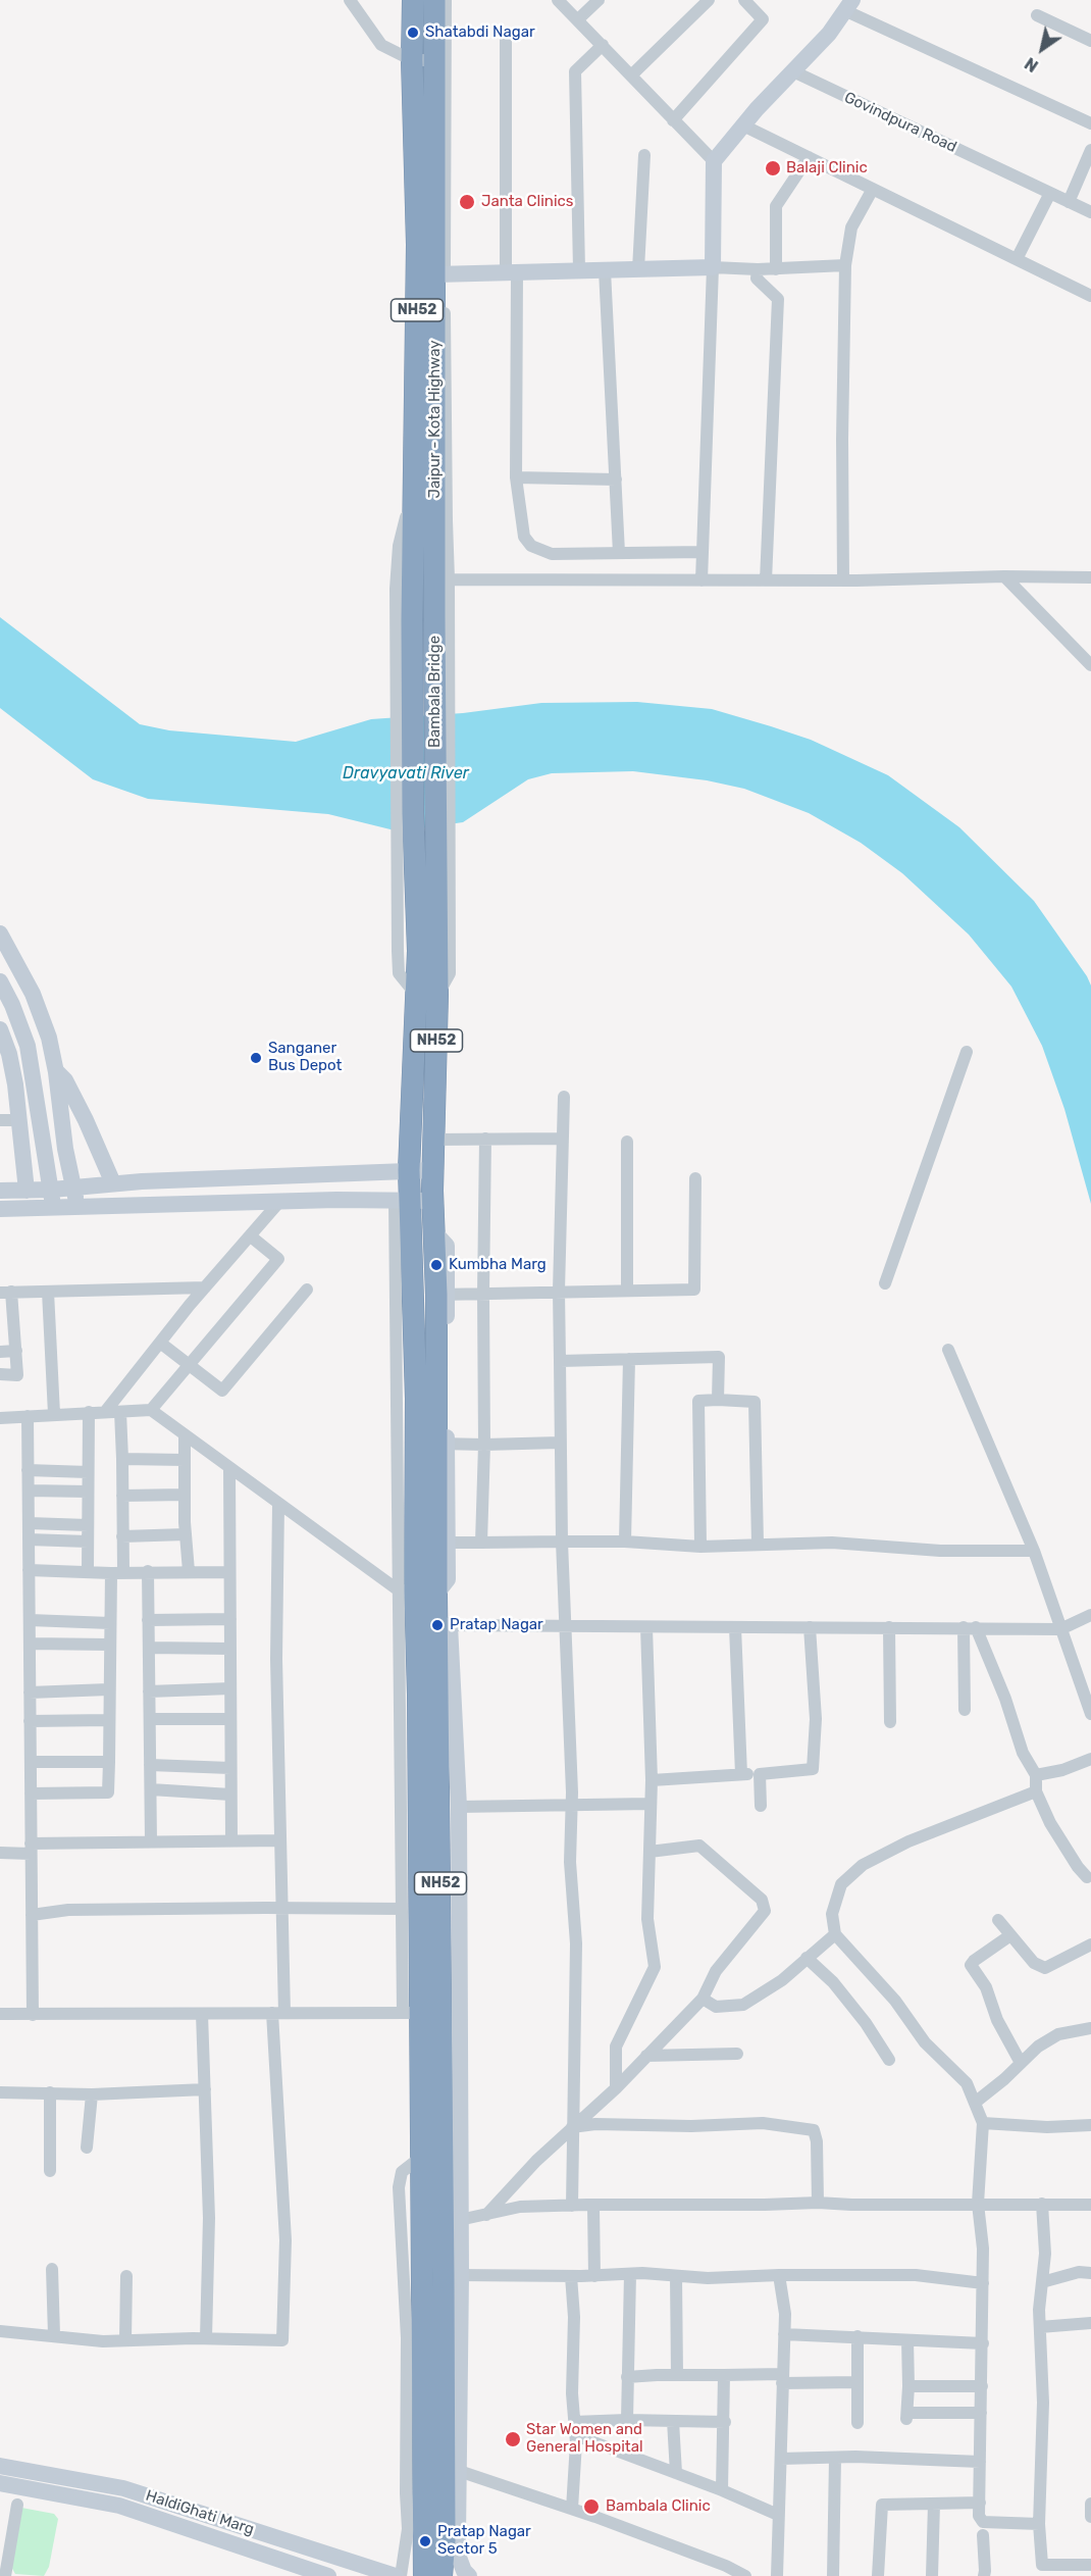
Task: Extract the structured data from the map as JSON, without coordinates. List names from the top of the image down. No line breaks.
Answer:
{"streets":{"highway":["NH52","Jaipur - Kota Highway","Bambala Bridge"],"street":["Govindpura Road","HaldiGhati Marg"]},"crossings":[["NH52","Bambala Bridge"],["Jaipur - Kota Highway","Bambala Bridge"]],"water":["Dravyavati River"],"places":["Shatabdi Nagar","Balaji Clinic","Janta Clinics","Sanganer Bus Depot","Kumbha Marg","Pratap Nagar","Star Women and General Hospital","Bambala Clinic","Pratap Nagar Sector 5"],"north":"bottom left"}
